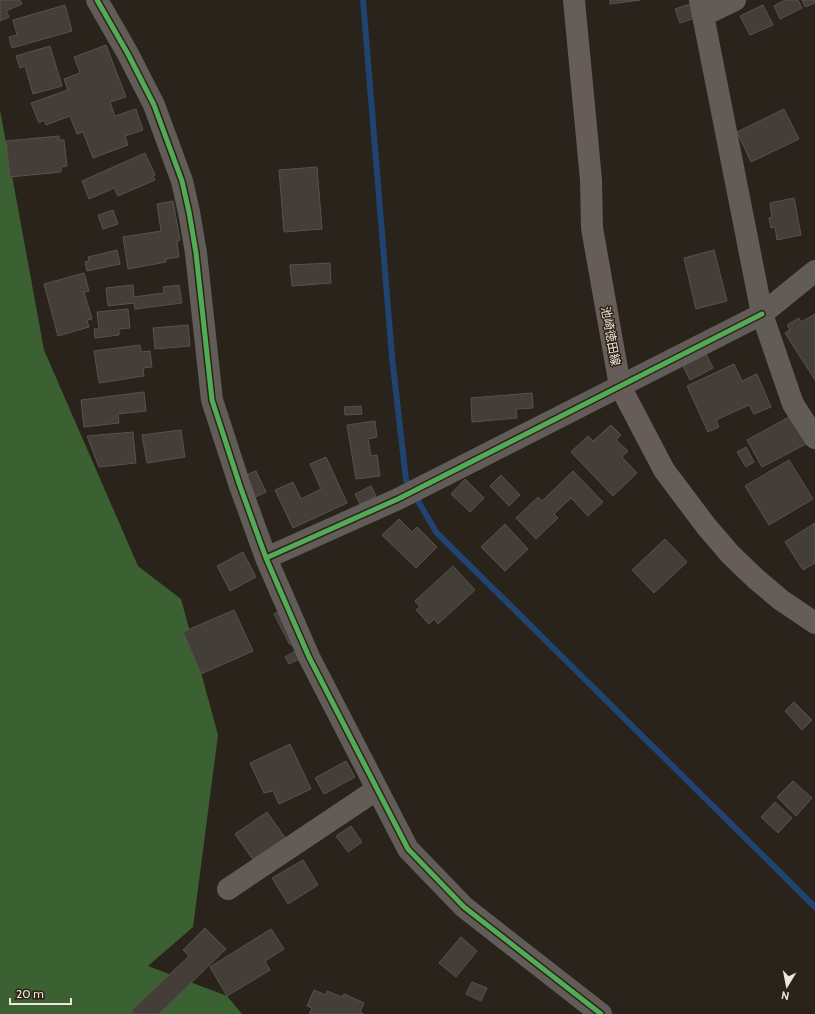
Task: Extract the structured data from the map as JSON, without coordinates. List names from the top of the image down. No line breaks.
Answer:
{"streets":{"main road":["池崎徳田線"]},"scale_bar":"20 m","north":"bottom"}
